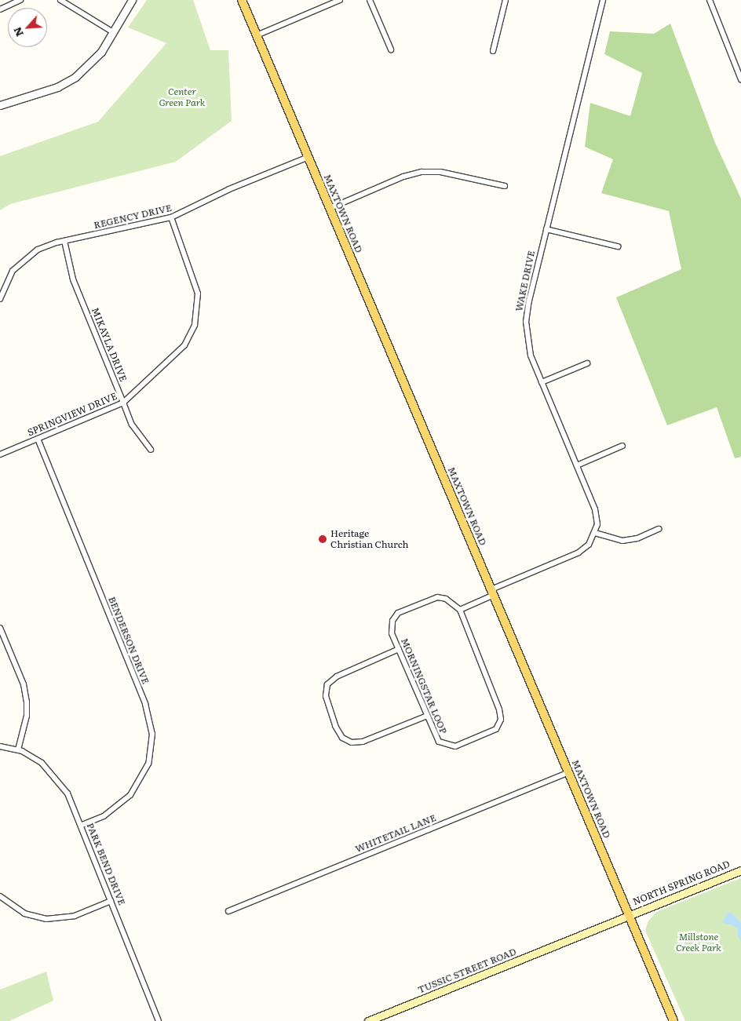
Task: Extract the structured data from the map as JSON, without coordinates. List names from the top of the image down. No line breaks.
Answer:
{"streets":{"main road":["MAXTOWN ROAD","NORTH SPRING ROAD","TUSSIC STREET ROAD"],"street":["REGENCY DRIVE","WAKE DRIVE","MIKAYLA DRIVE","SPRINGVIEW DRIVE","BENDERSON DRIVE","MORNINGSTAR LOOP","WHITETAIL LANE","PARK BEND DRIVE"]},"crossings":[["MAXTOWN ROAD","REGENCY DRIVE"],["MAXTOWN ROAD","WHITETAIL LANE"],["MAXTOWN ROAD","NORTH SPRING ROAD"],["REGENCY DRIVE","MIKAYLA DRIVE"],["REGENCY DRIVE","SPRINGVIEW DRIVE"],["MIKAYLA DRIVE","SPRINGVIEW DRIVE"],["SPRINGVIEW DRIVE","BENDERSON DRIVE"],["BENDERSON DRIVE","PARK BEND DRIVE"],["NORTH SPRING ROAD","TUSSIC STREET ROAD"]],"parks":["Center Green Park","Millstone Creek Park"],"places":["Heritage Christian Church"],"north":"bottom left"}
